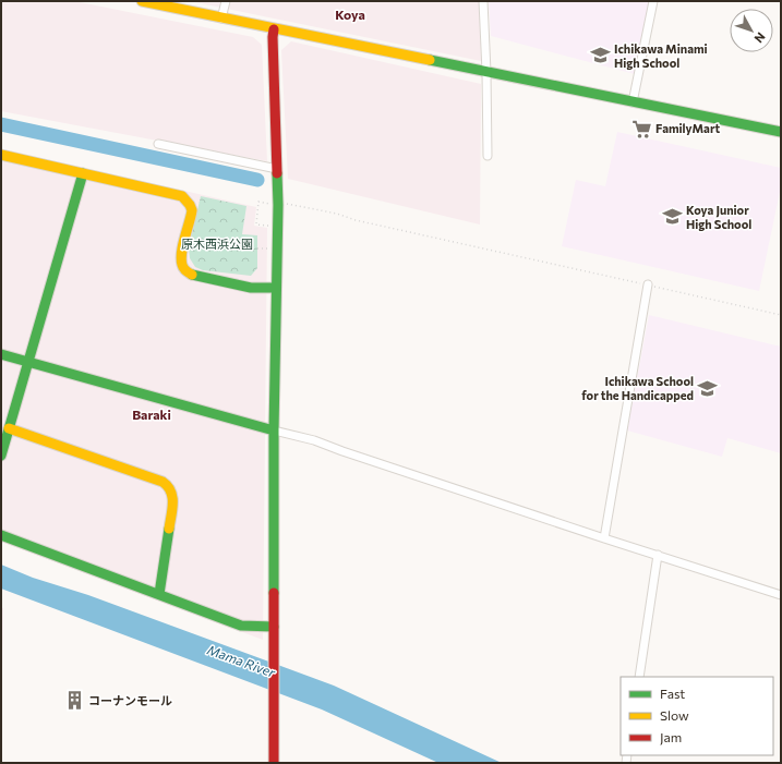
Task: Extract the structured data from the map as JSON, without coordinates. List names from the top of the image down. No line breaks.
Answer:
{"districts":["Koya","Baraki"],"water":["Mama River"],"parks":["原木西浜公園"],"places":{"school or university":["Ichikawa Minami High School","Koya Junior High School","Ichikawa School for the Handicapped"],"supermarket":["FamilyMart"],"building":["コーナンモール"]},"legend":["Fast","Slow","Jam"],"north":"bottom right"}
